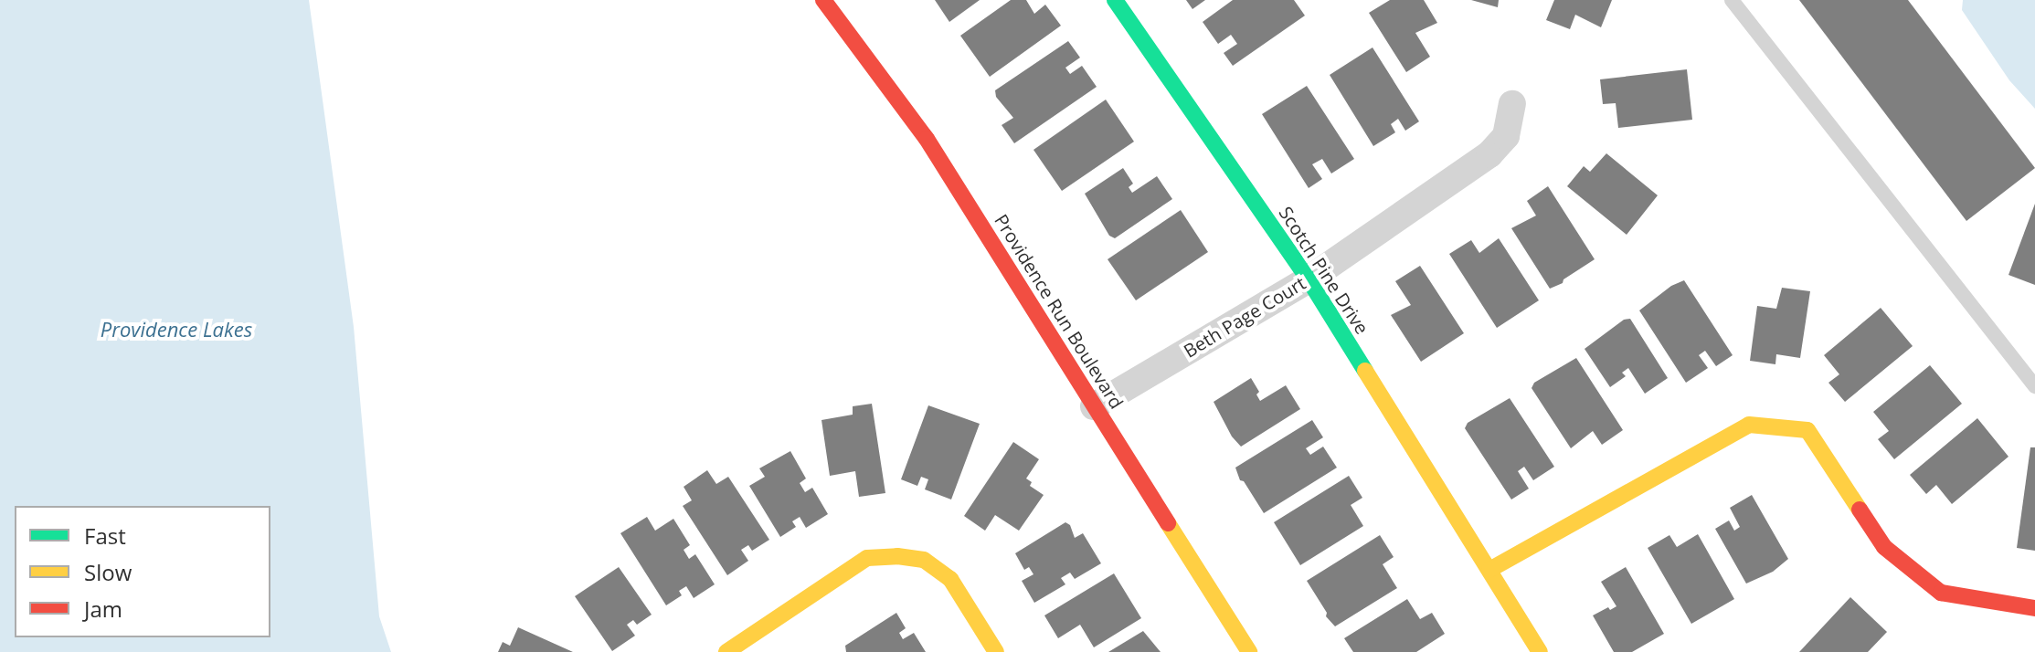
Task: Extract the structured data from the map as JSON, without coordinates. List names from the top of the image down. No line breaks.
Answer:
{"streets":{"street":["Scotch Pine Drive","Providence Run Boulevard","Beth Page Court"]},"crossings":[["Scotch Pine Drive","Beth Page Court"],["Providence Run Boulevard","Beth Page Court"]],"water":["Providence Lakes"],"legend":["Fast","Slow","Jam"]}
